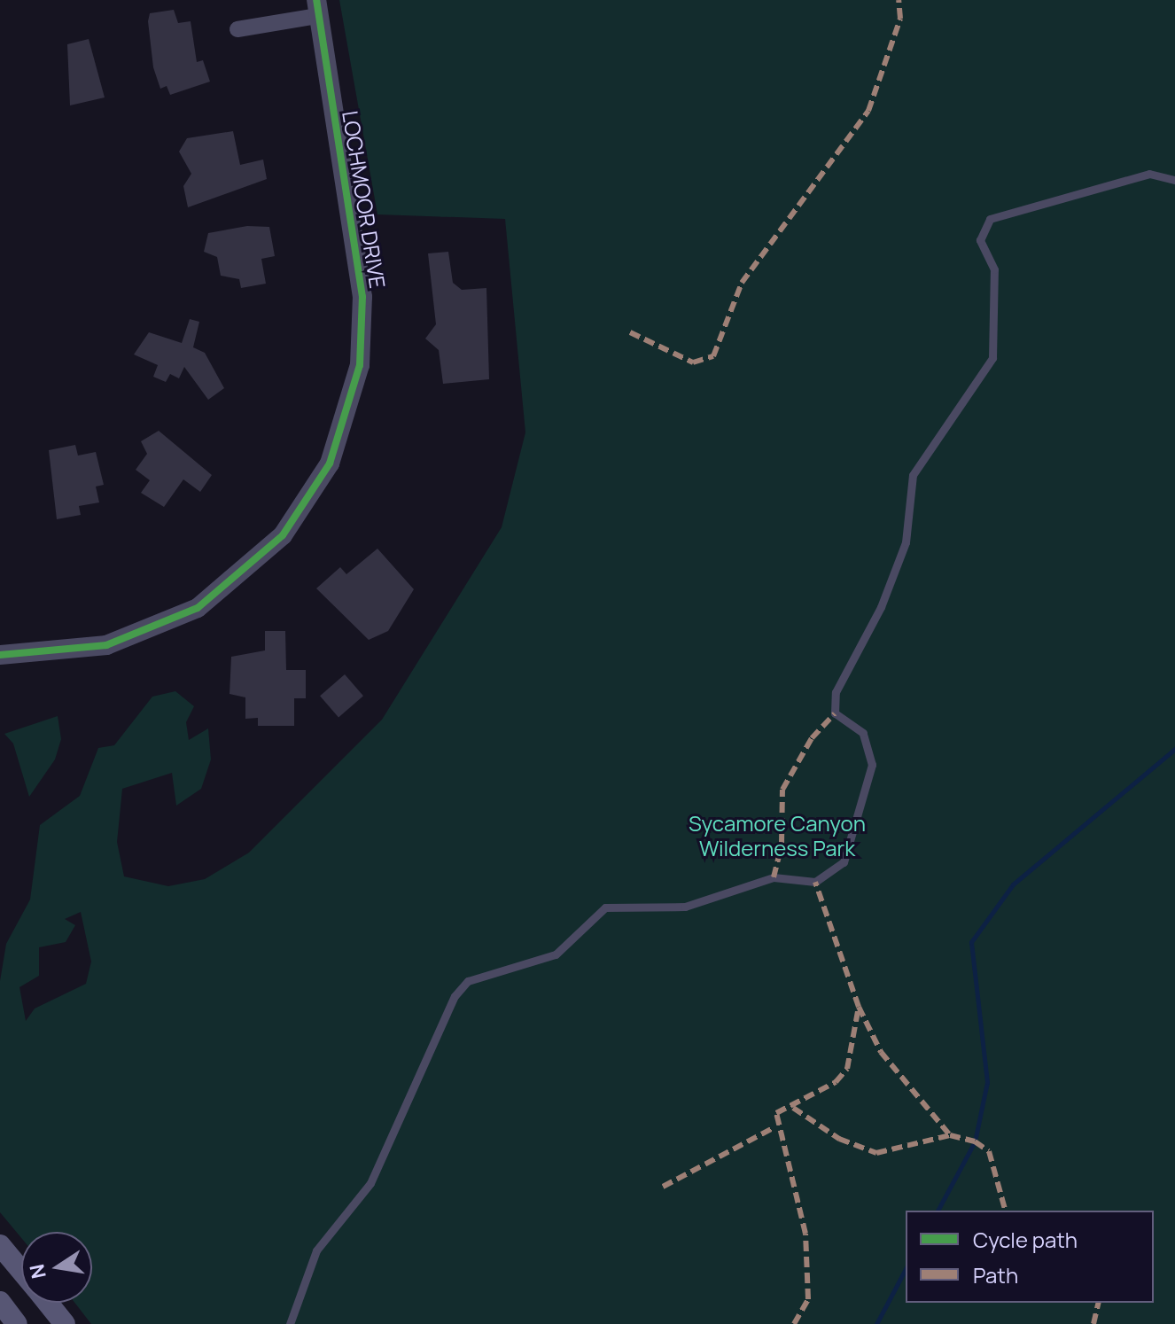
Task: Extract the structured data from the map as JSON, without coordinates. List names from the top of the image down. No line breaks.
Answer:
{"streets":{"street":["LOCHMOOR DRIVE"]},"parks":["Sycamore Canyon Wilderness Park"],"legend":["Cycle path","Path"],"north":"left"}
